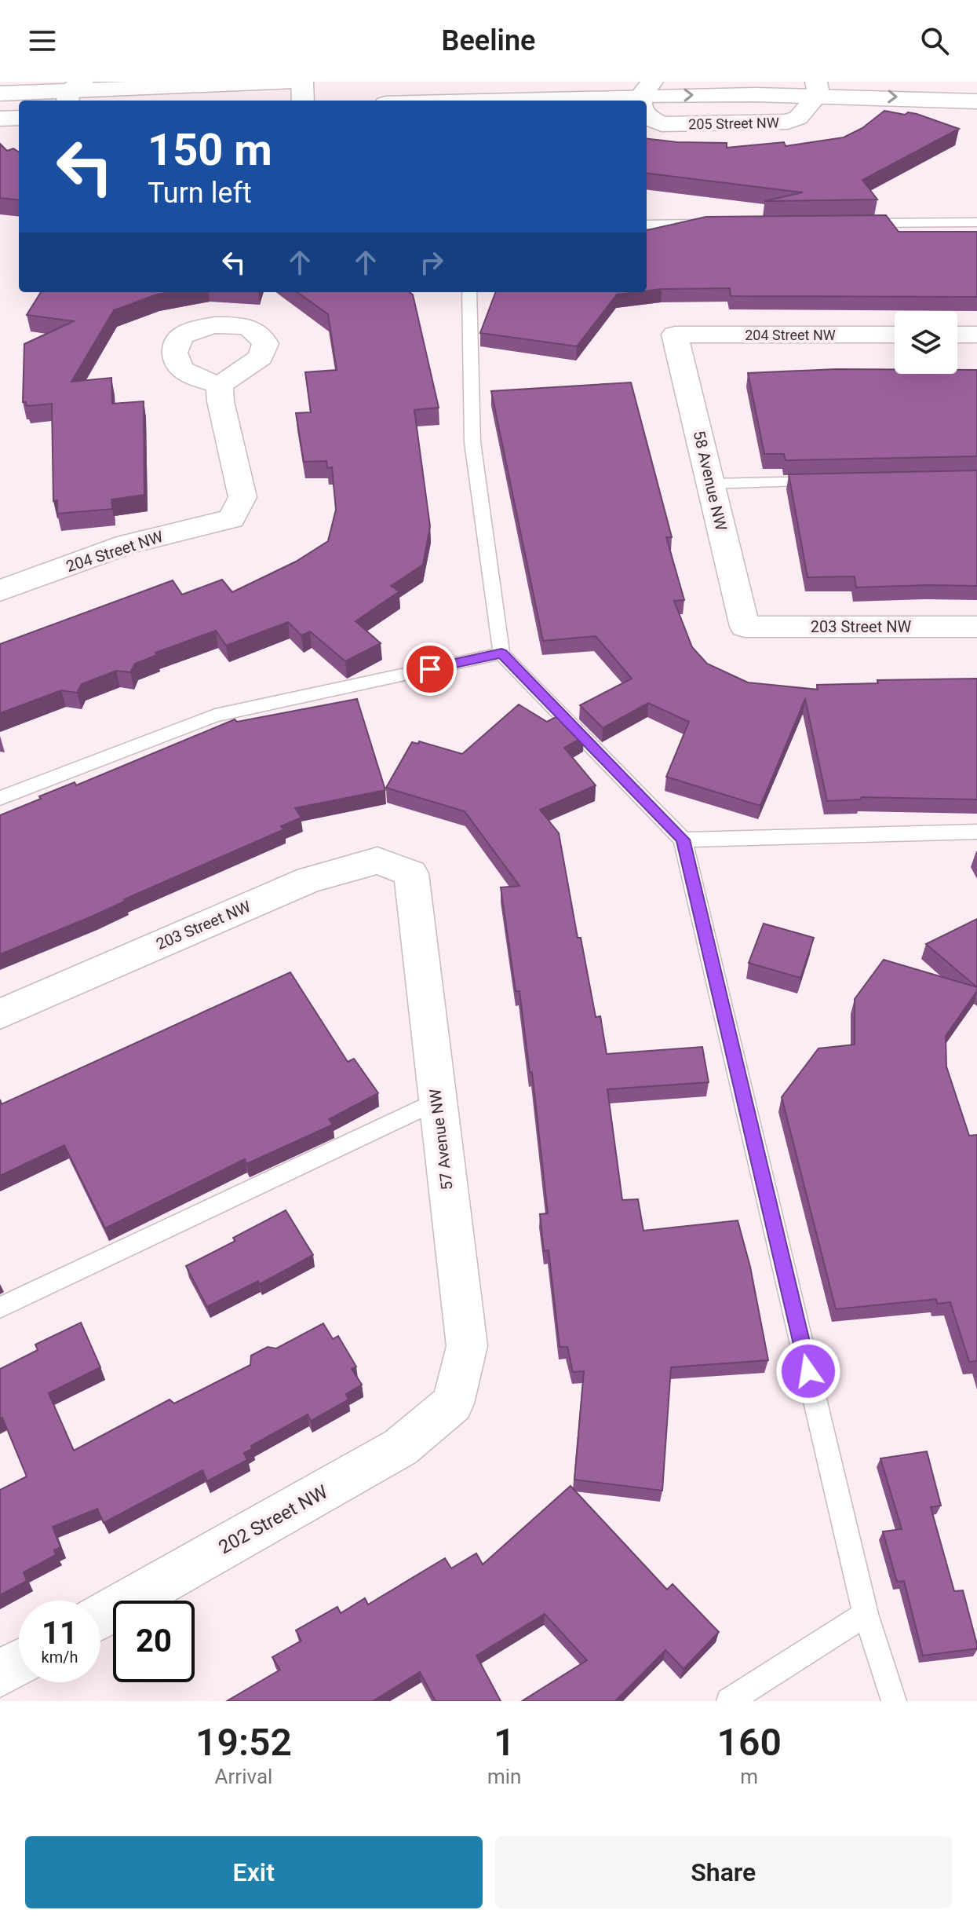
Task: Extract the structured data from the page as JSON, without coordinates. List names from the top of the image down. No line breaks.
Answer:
{"streets":{"street":["205 Street NW","204 Street NW","58 Avenue NW","203 Street NW","57 Avenue NW","202 Street NW"]},"crossings":[["204 Street NW","58 Avenue NW"],["58 Avenue NW","203 Street NW"],["203 Street NW","57 Avenue NW"],["57 Avenue NW","202 Street NW"]],"page":{"header":"Beeline","turn":["150 m","Turn left"],"speed":"11 km/h","limit":"20","eta":["19:52","Arrival","1","min","160","m"],"buttons":["Exit","Share"]}}
